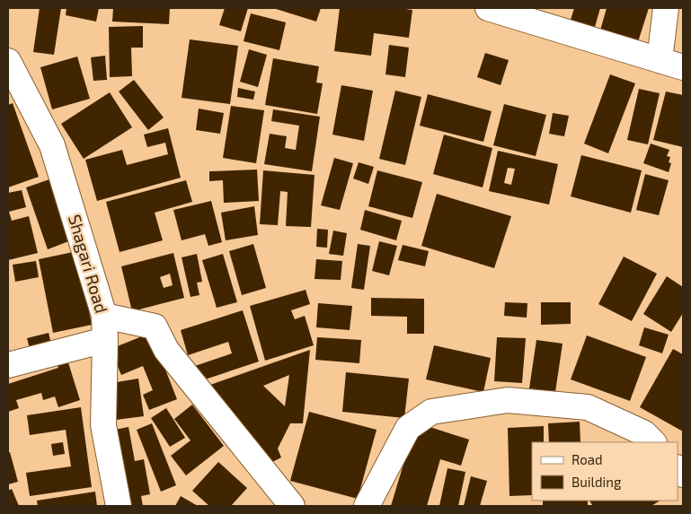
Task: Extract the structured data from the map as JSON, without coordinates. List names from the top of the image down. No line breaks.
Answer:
{"streets":{"street":["Shagari Road"]},"legend":["Road","Building"]}
